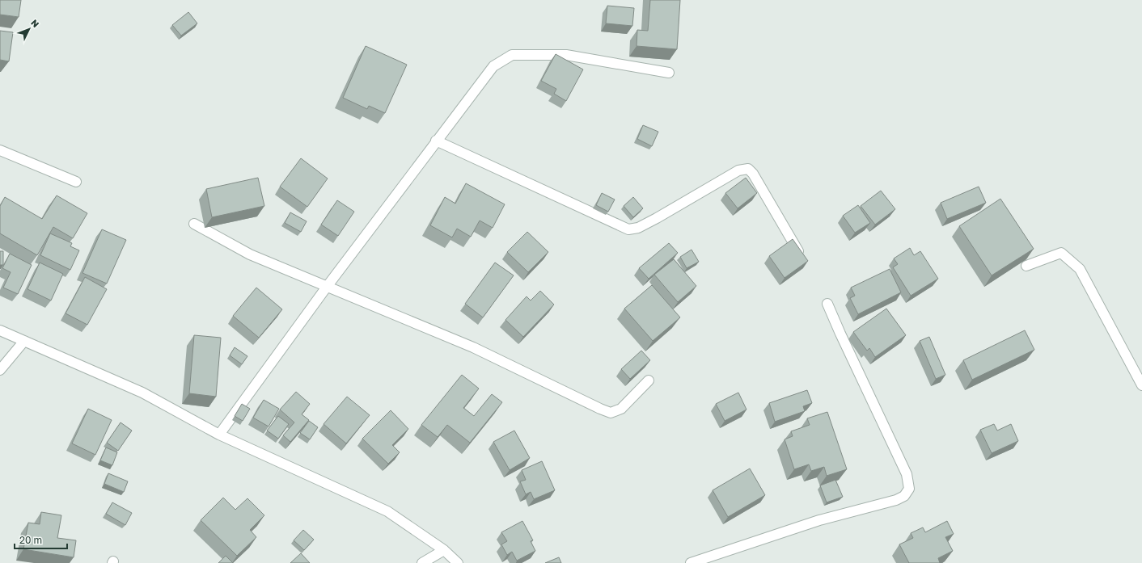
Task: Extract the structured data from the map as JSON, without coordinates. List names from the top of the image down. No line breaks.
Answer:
{"scale_bar":"20 m","north":"top right"}
